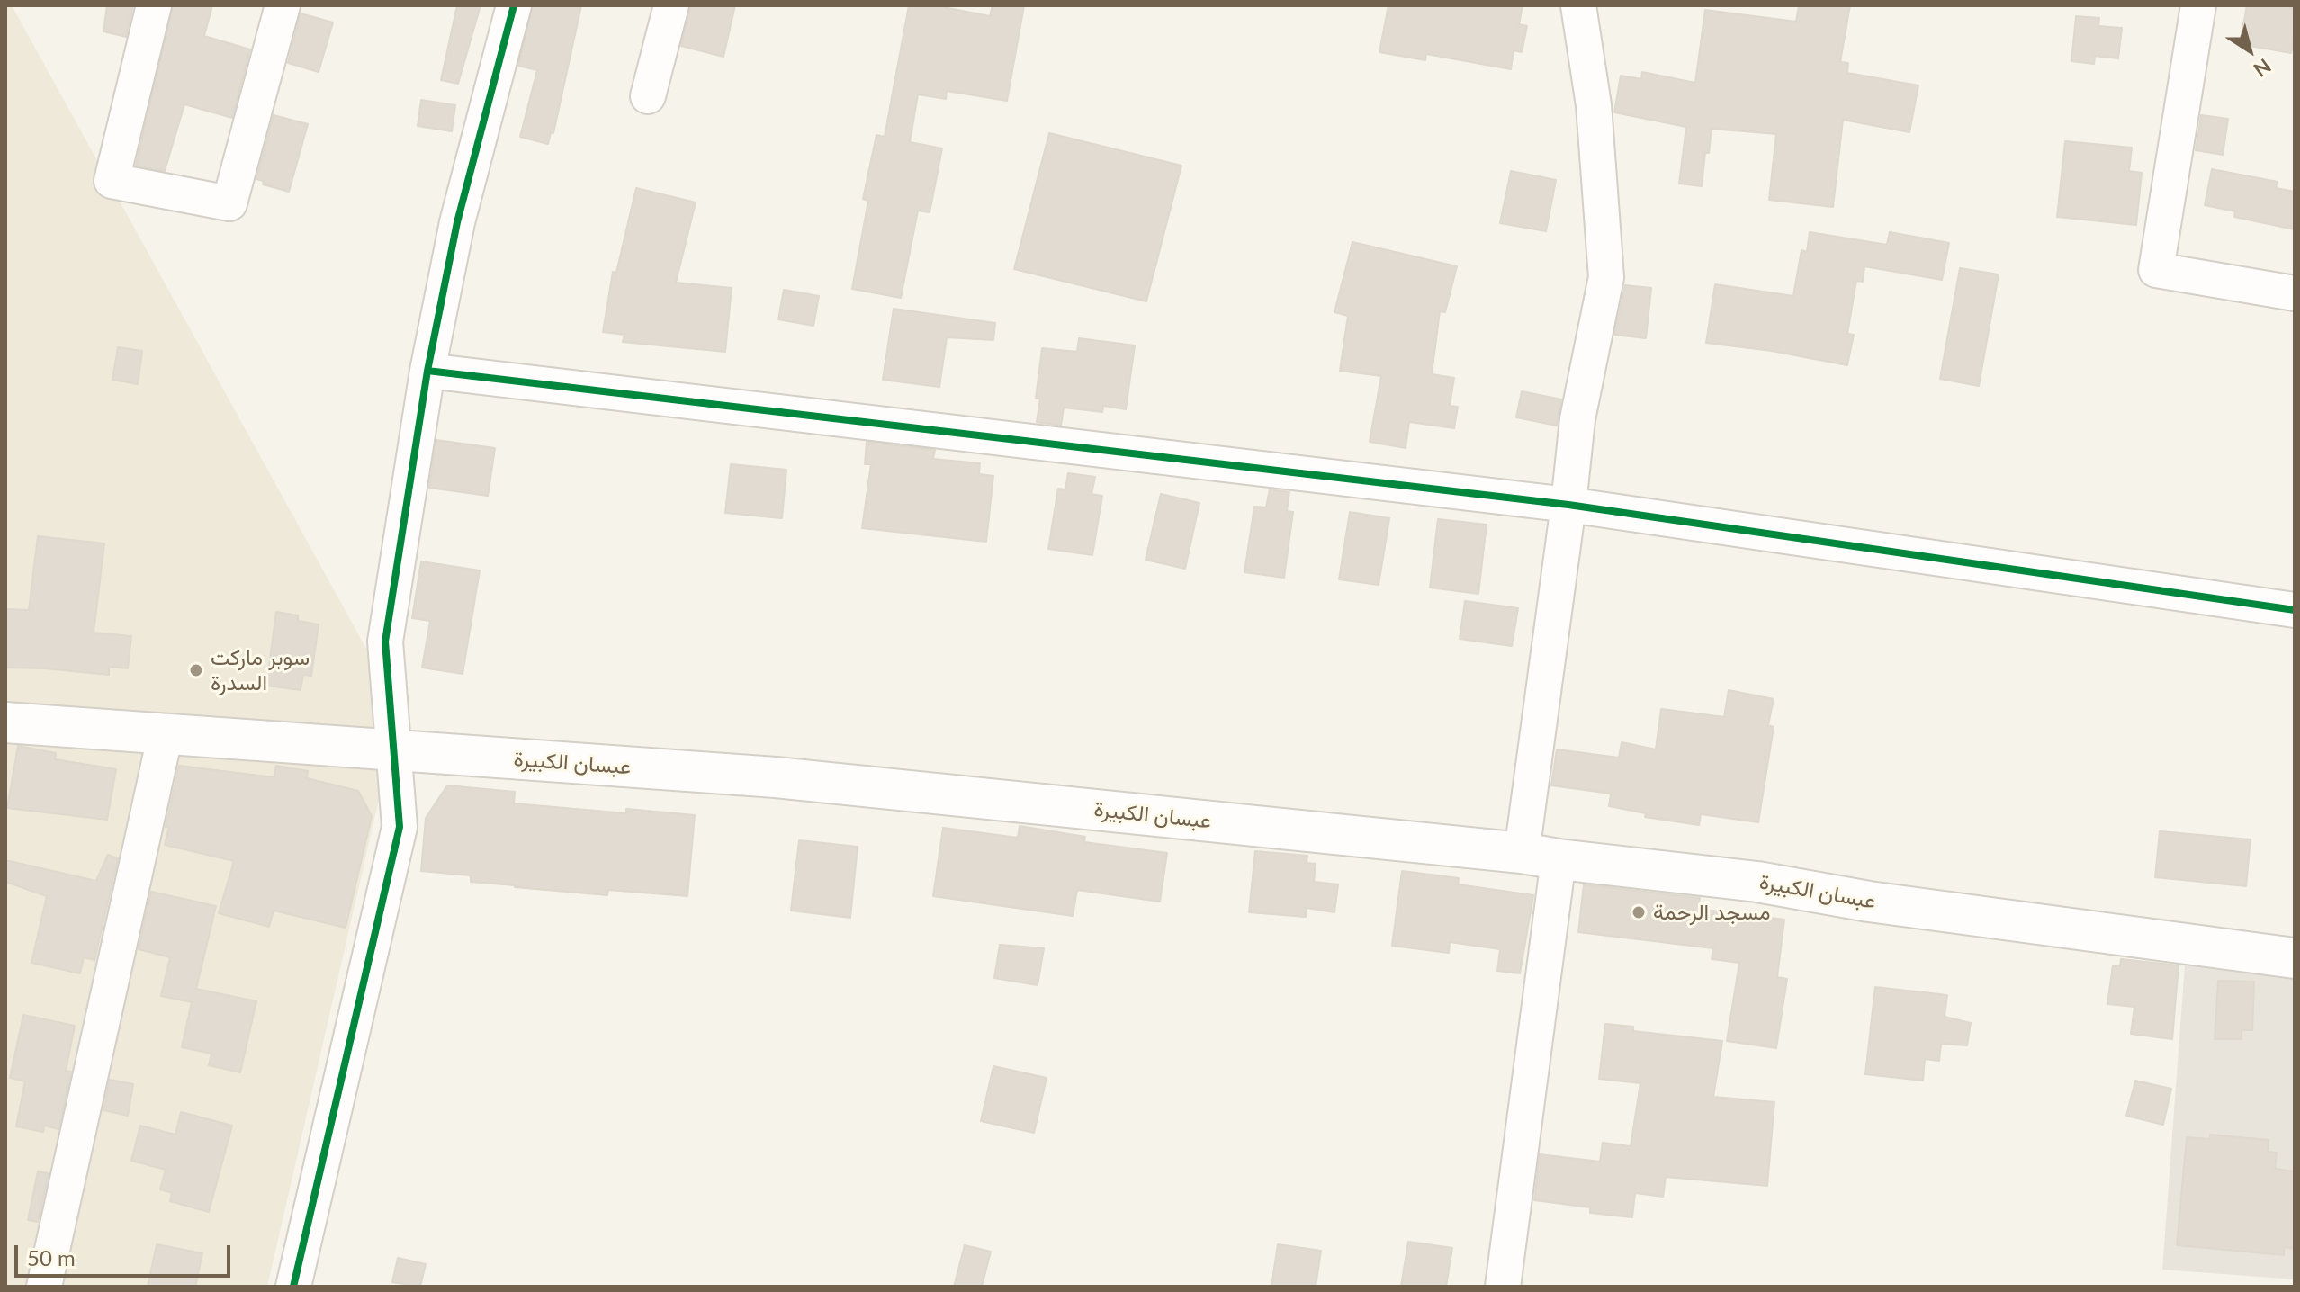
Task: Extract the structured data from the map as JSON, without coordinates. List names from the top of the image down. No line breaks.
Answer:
{"streets":{"main road":["عبسان الكبيرة"]},"places":["سوبر ماركت السدرة","مسجد الرحمة"],"scale_bar":"50 m","north":"bottom right"}
